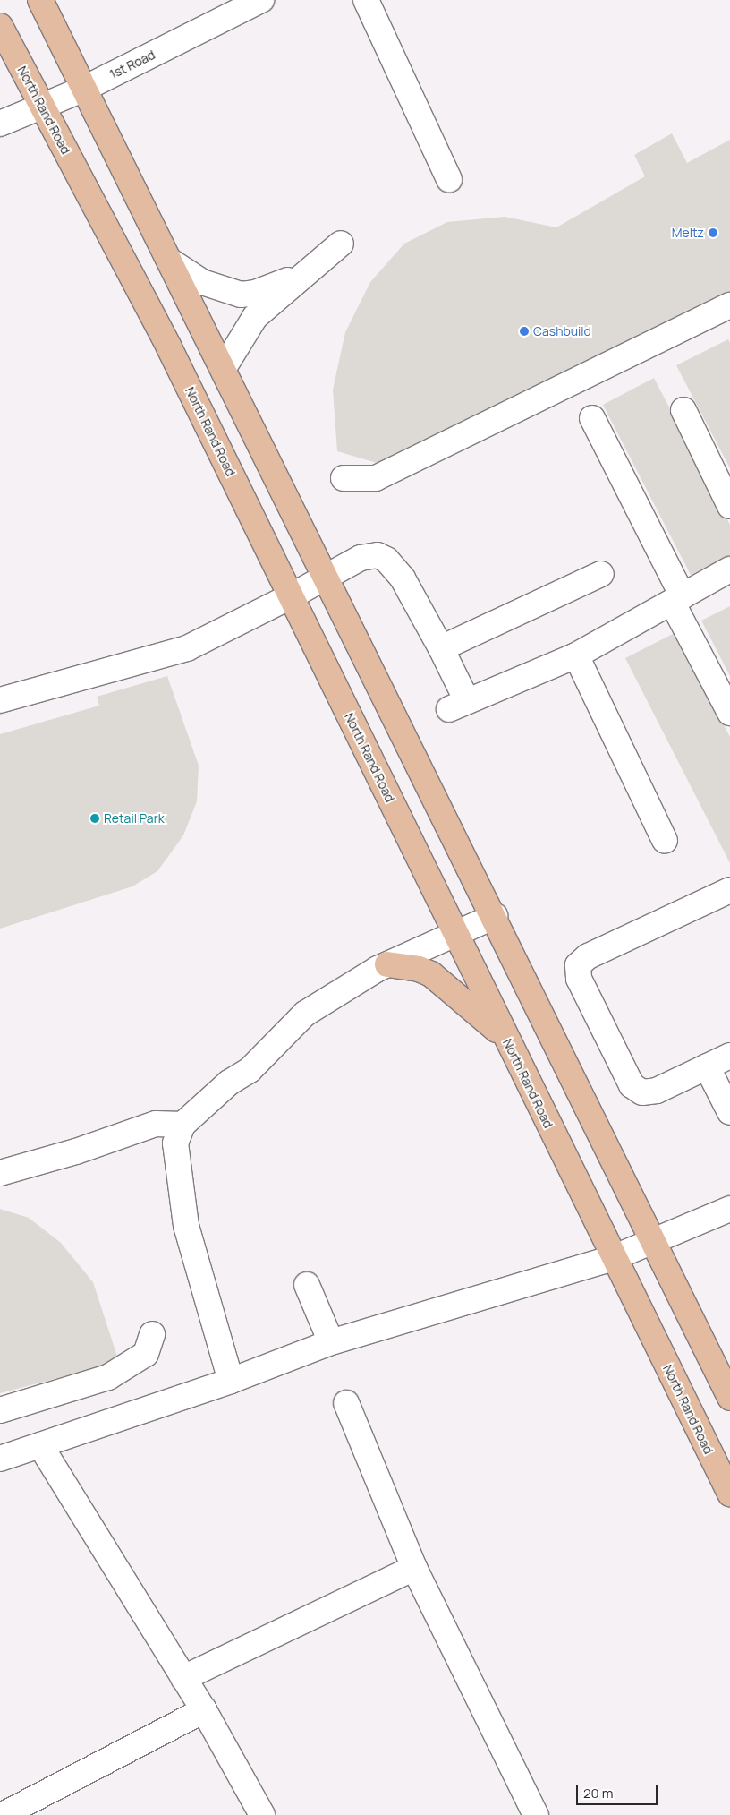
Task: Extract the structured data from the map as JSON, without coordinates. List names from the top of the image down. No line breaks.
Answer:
{"streets":{"main road":["North Rand Road"],"street":["1st Road"]},"crossings":[["1st Road","North Rand Road"]],"places":["Meltz","Cashbuild","Retail Park"],"scale_bar":"20 m"}
